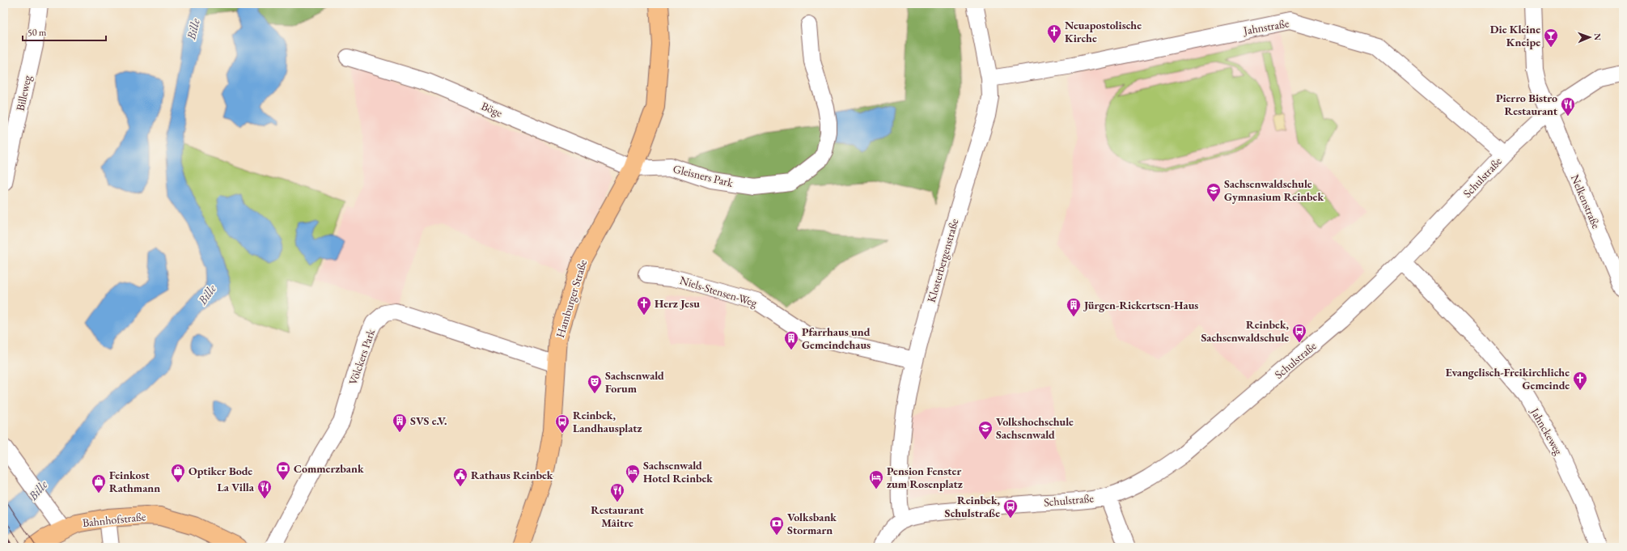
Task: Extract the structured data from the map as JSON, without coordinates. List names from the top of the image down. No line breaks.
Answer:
{"streets":{"main road":["Hamburger Straße","Bahnhofstraße"],"street":["Jahnstraße","Billeweg","Böge","Gleisners Park","Schulstraße","Nelkenstraße","Klosterbergenstraße","Niels-Stensen-Weg","Völckers Park","Jahnckeweg"]},"crossings":[["Jahnstraße","Schulstraße"],["Jahnstraße","Klosterbergenstraße"],["Böge","Gleisners Park"],["Böge","Hamburger Straße"],["Gleisners Park","Hamburger Straße"],["Schulstraße","Nelkenstraße"],["Schulstraße","Klosterbergenstraße"],["Schulstraße","Jahnckeweg"],["Klosterbergenstraße","Niels-Stensen-Weg"],["Hamburger Straße","Völckers Park"]],"water":["Bille"],"places":{"church":["Neuapostolische Kirche","Herz Jesu","Evangelisch-Freikirchliche Gemeinde"],"bar":["Die Kleine Kneipe"],"restaurant":["Pierro Bistro Restaurant","La Villa","Restaurant Mâitre"],"school or university":["Sachsenwaldschule Gymnasium Reinbek","Volkshochschule Sachsenwald"],"building":["Jürgen-Rickertsen-Haus","Pfarrhaus und Gemeindehaus","SVS e.V."],"bus stop":["Reinbek, Sachsenwaldschule","Reinbek, Landhausplatz","Reinbek, Schulstraße"],"theatre":["Sachsenwald Forum"],"bank":["Commerzbank","Volksbank Stormarn"],"shop":["Optiker Bode","Feinkost Rathmann"],"hotel":["Sachsenwald Hotel Reinbek","Pension Fenster zum Rosenplatz"],"public building":["Rathaus Reinbek"]},"scale_bar":"50 m","north":"right"}
